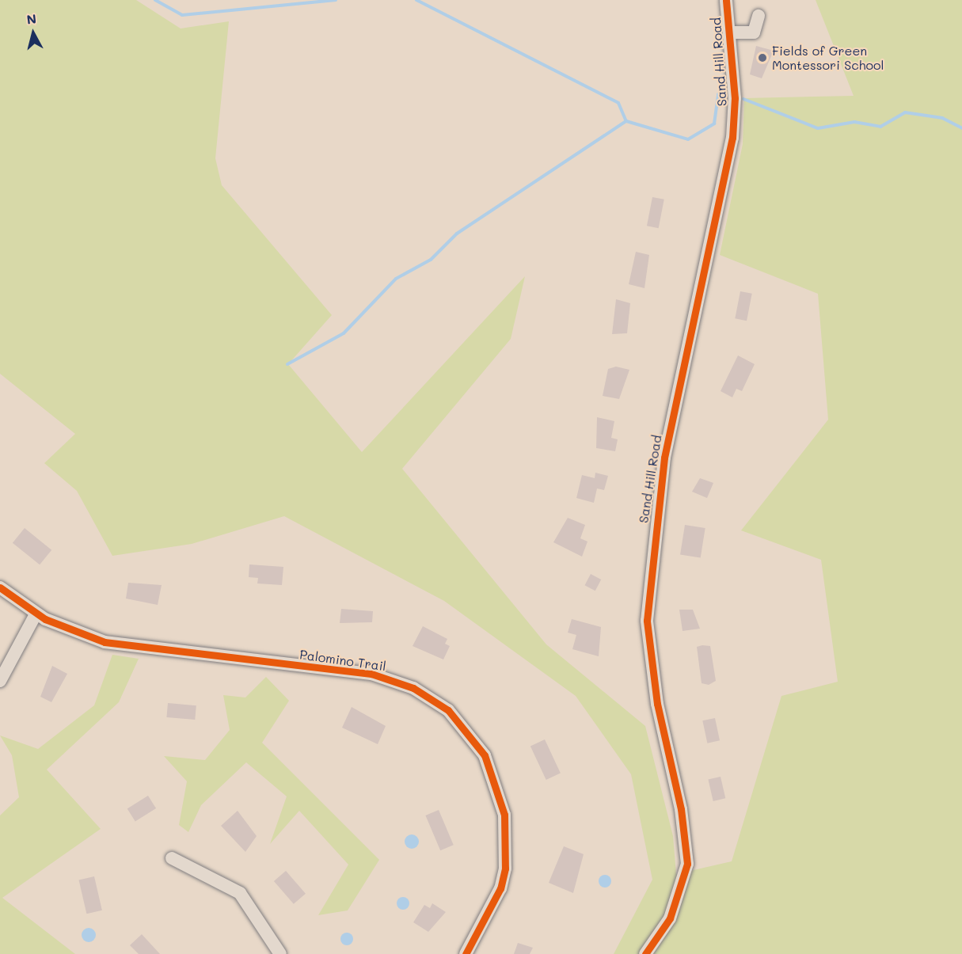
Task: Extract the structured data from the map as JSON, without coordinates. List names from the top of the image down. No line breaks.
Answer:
{"streets":{"street":["Sand Hill Road","Palomino Trail"]},"places":["Fields of Green Montessori School"],"north":"top"}
